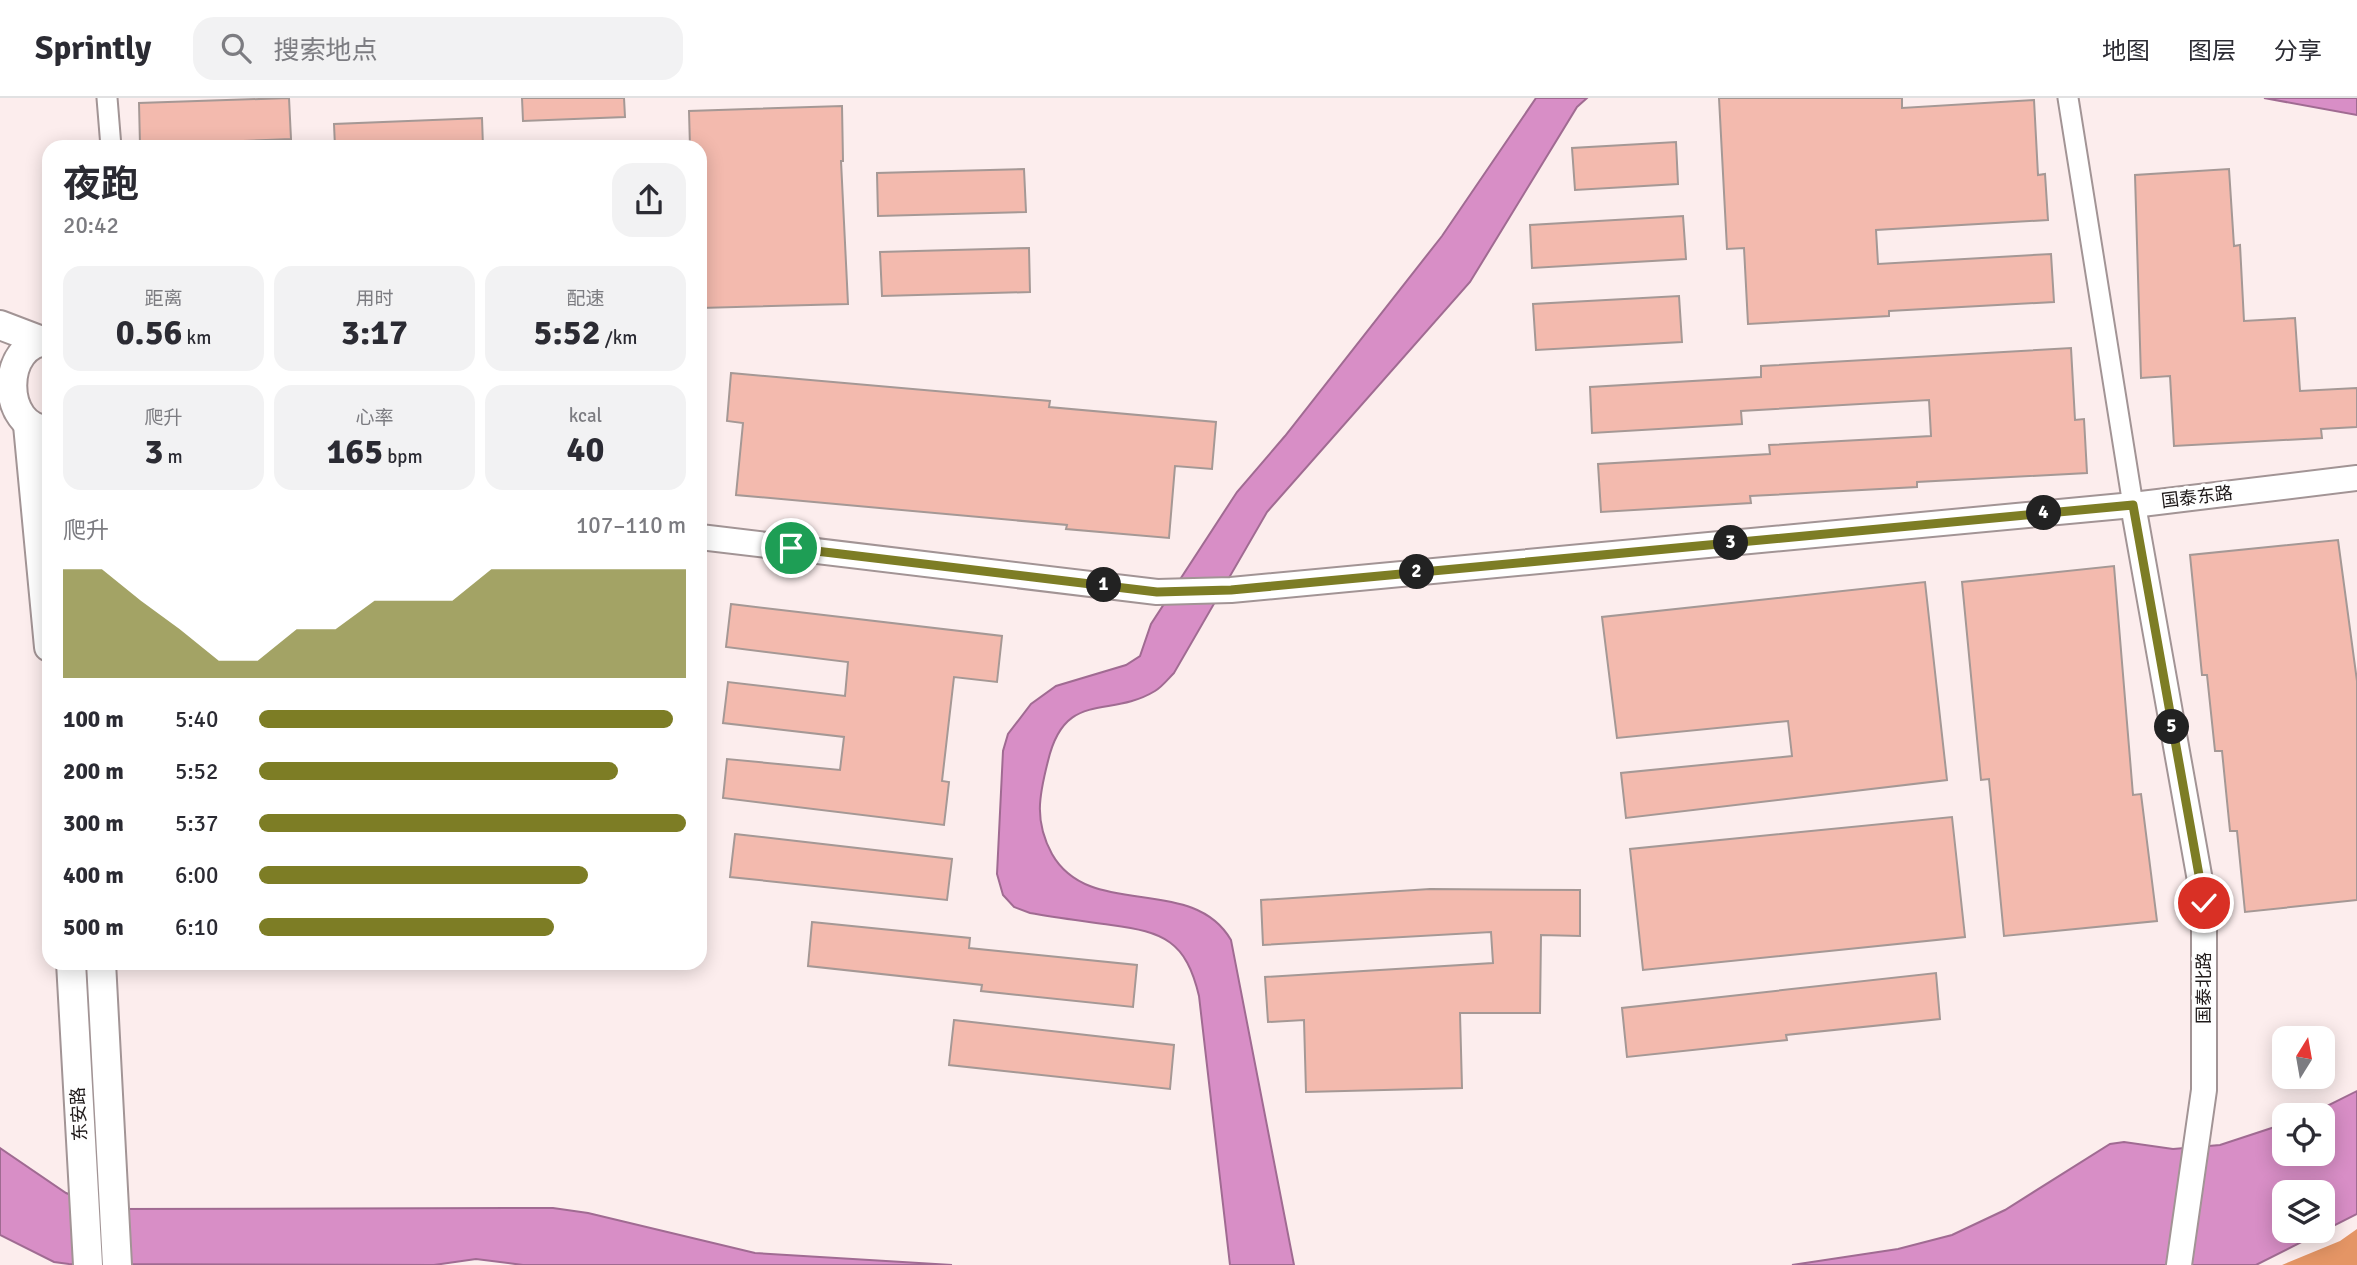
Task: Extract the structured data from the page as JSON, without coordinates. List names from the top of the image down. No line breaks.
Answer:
{"streets":{"main road":["东安路"],"street":["国泰东路","国泰北路"]},"crossings":[["国泰东路","国泰北路"]],"north":"top","page":{"header":"Sprintly","search":"搜索地点","nav":["地图","图层","分享"],"heading":["夜跑","20:42"],"stats":[["距离","0.56 km"],["用时","3:17"],["配速","5:52 /km"],["爬升","3 m"],["心率","165 bpm"],["kcal","40"]],"pins":["4","3","2","1","5"],"chart":["爬升","107–110 m"],"list":[{"name":"100 m","note":"5:40"},{"name":"200 m","note":"5:52"},{"name":"300 m","note":"5:37"},{"name":"400 m","note":"6:00"},{"name":"500 m","note":"6:10"}]}}
